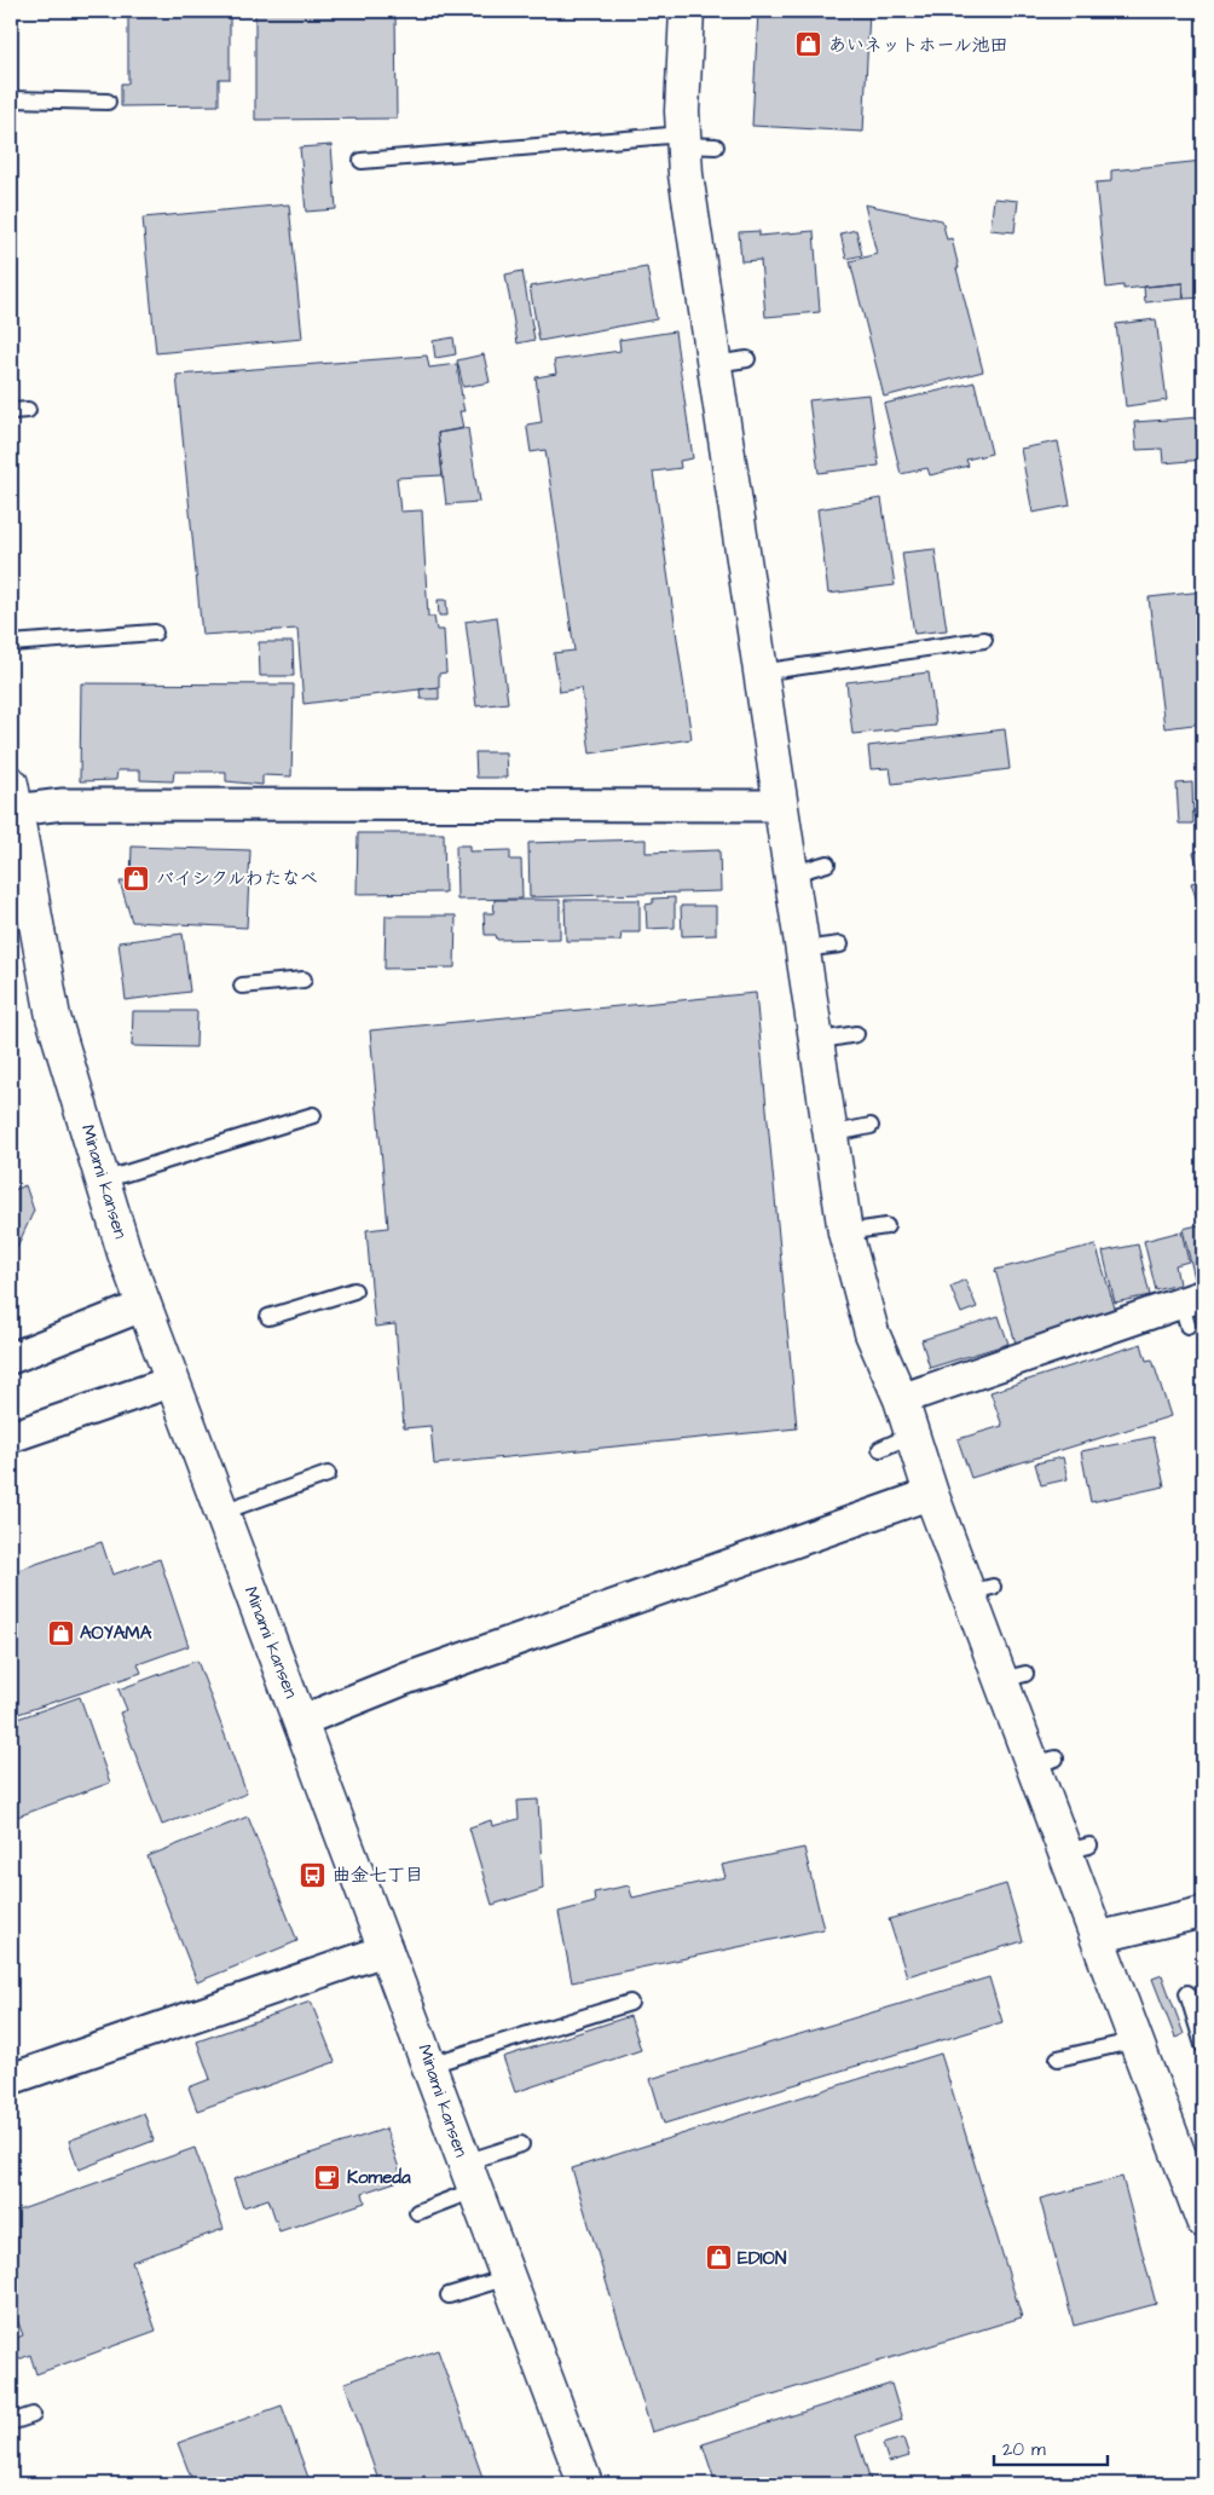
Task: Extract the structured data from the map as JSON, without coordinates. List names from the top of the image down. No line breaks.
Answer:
{"streets":{"street":["Minami kansen"]},"places":{"shop":["あいネットホール池田","バイシクルわたなべ","AOYAMA","EDION"],"bus stop":["曲金七丁目"],"cafe":["Komeda"]},"scale_bar":"20 m"}
